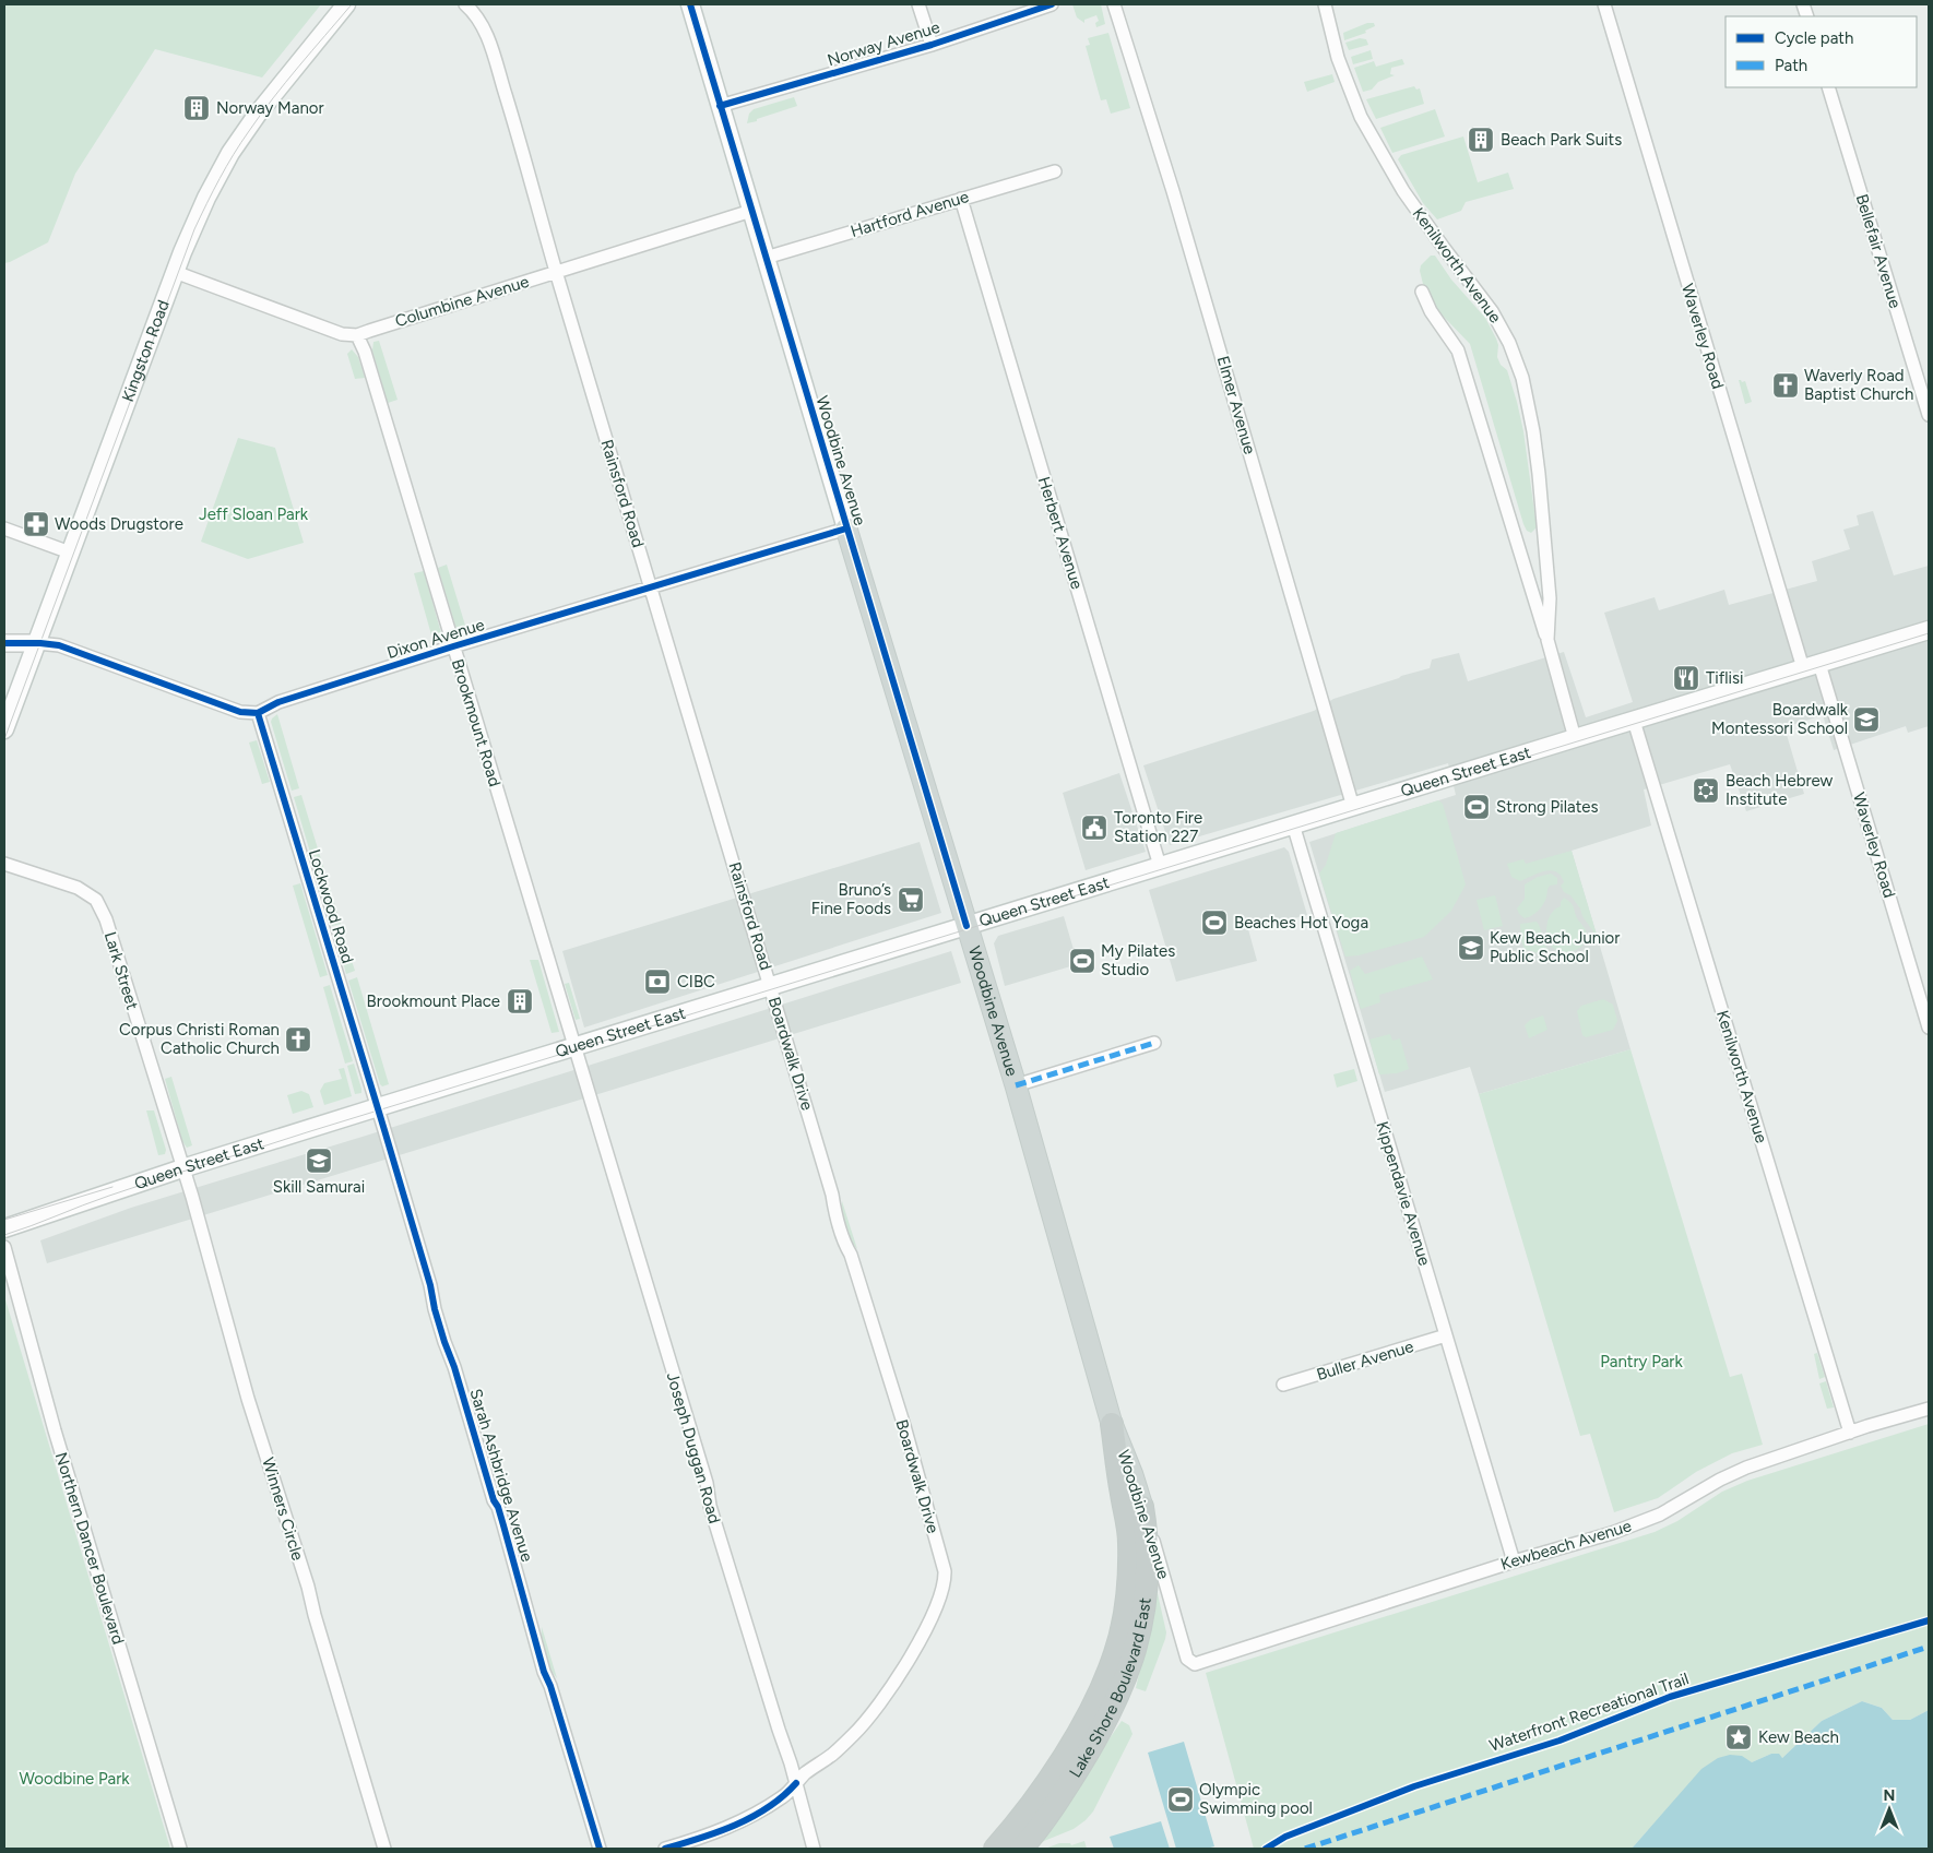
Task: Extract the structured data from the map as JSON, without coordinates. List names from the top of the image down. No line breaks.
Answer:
{"streets":{"highway":["Woodbine Avenue","Lake Shore Boulevard East"],"main road":["Kingston Road","Queen Street East"],"street":["Norway Avenue","Hartford Avenue","Bellefair Avenue","Kenilworth Avenue","Columbine Avenue","Waverley Road","Elmer Avenue","Rainsford Road","Herbert Avenue","Dixon Avenue","Brookmount Road","Lockwood Road","Lark Street","Boardwalk Drive","Kippendavie Avenue","Buller Avenue","Joseph Duggan Road","Sarah Ashbridge Avenue","Winners Circle","Kewbeach Avenue","Northern Dancer Boulevard"],"cycle path":["Waterfront Recreational Trail"]},"crossings":[["Norway Avenue","Woodbine Avenue"],["Hartford Avenue","Woodbine Avenue"],["Hartford Avenue","Herbert Avenue"],["Kenilworth Avenue","Queen Street East"],["Kenilworth Avenue","Kewbeach Avenue"],["Columbine Avenue","Woodbine Avenue"],["Columbine Avenue","Rainsford Road"],["Columbine Avenue","Brookmount Road"],["Waverley Road","Queen Street East"],["Elmer Avenue","Queen Street East"],["Woodbine Avenue","Dixon Avenue"],["Woodbine Avenue","Queen Street East"],["Woodbine Avenue","Kewbeach Avenue"],["Woodbine Avenue","Lake Shore Boulevard East"],["Rainsford Road","Dixon Avenue"],["Rainsford Road","Queen Street East"],["Rainsford Road","Boardwalk Drive"],["Herbert Avenue","Queen Street East"],["Dixon Avenue","Brookmount Road"],["Dixon Avenue","Lockwood Road"],["Brookmount Road","Queen Street East"],["Brookmount Road","Joseph Duggan Road"],["Queen Street East","Lockwood Road"],["Queen Street East","Lark Street"],["Queen Street East","Boardwalk Drive"],["Queen Street East","Kippendavie Avenue"],["Queen Street East","Joseph Duggan Road"],["Queen Street East","Sarah Ashbridge Avenue"],["Queen Street East","Winners Circle"],["Lockwood Road","Sarah Ashbridge Avenue"],["Lark Street","Winners Circle"],["Boardwalk Drive","Joseph Duggan Road"],["Kippendavie Avenue","Buller Avenue"],["Kippendavie Avenue","Kewbeach Avenue"]],"parks":["Jeff Sloan Park","Pantry Park","Woodbine Park"],"places":{"building":["Norway Manor","Beach Park Suits","Brookmount Place"],"church":["Waverly Road Baptist Church","Corpus Christi Roman Catholic Church"],"pharmacy":["Woods Drugstore"],"restaurant":["Tiflisi"],"school or university":["Boardwalk Montessori School","Kew Beach Junior Public School","Skill Samurai"],"synagogue":["Beach Hebrew Institute"],"sports":["Strong Pilates","Beaches Hot Yoga","My Pilates Studio","Olympic Swimming pool"],"public building":["Toronto Fire Station 227"],"supermarket":["Bruno’s Fine Foods"],"bank":["CIBC"],"place":["Kew Beach"]},"legend":["Cycle path","Path"],"north":"top"}
